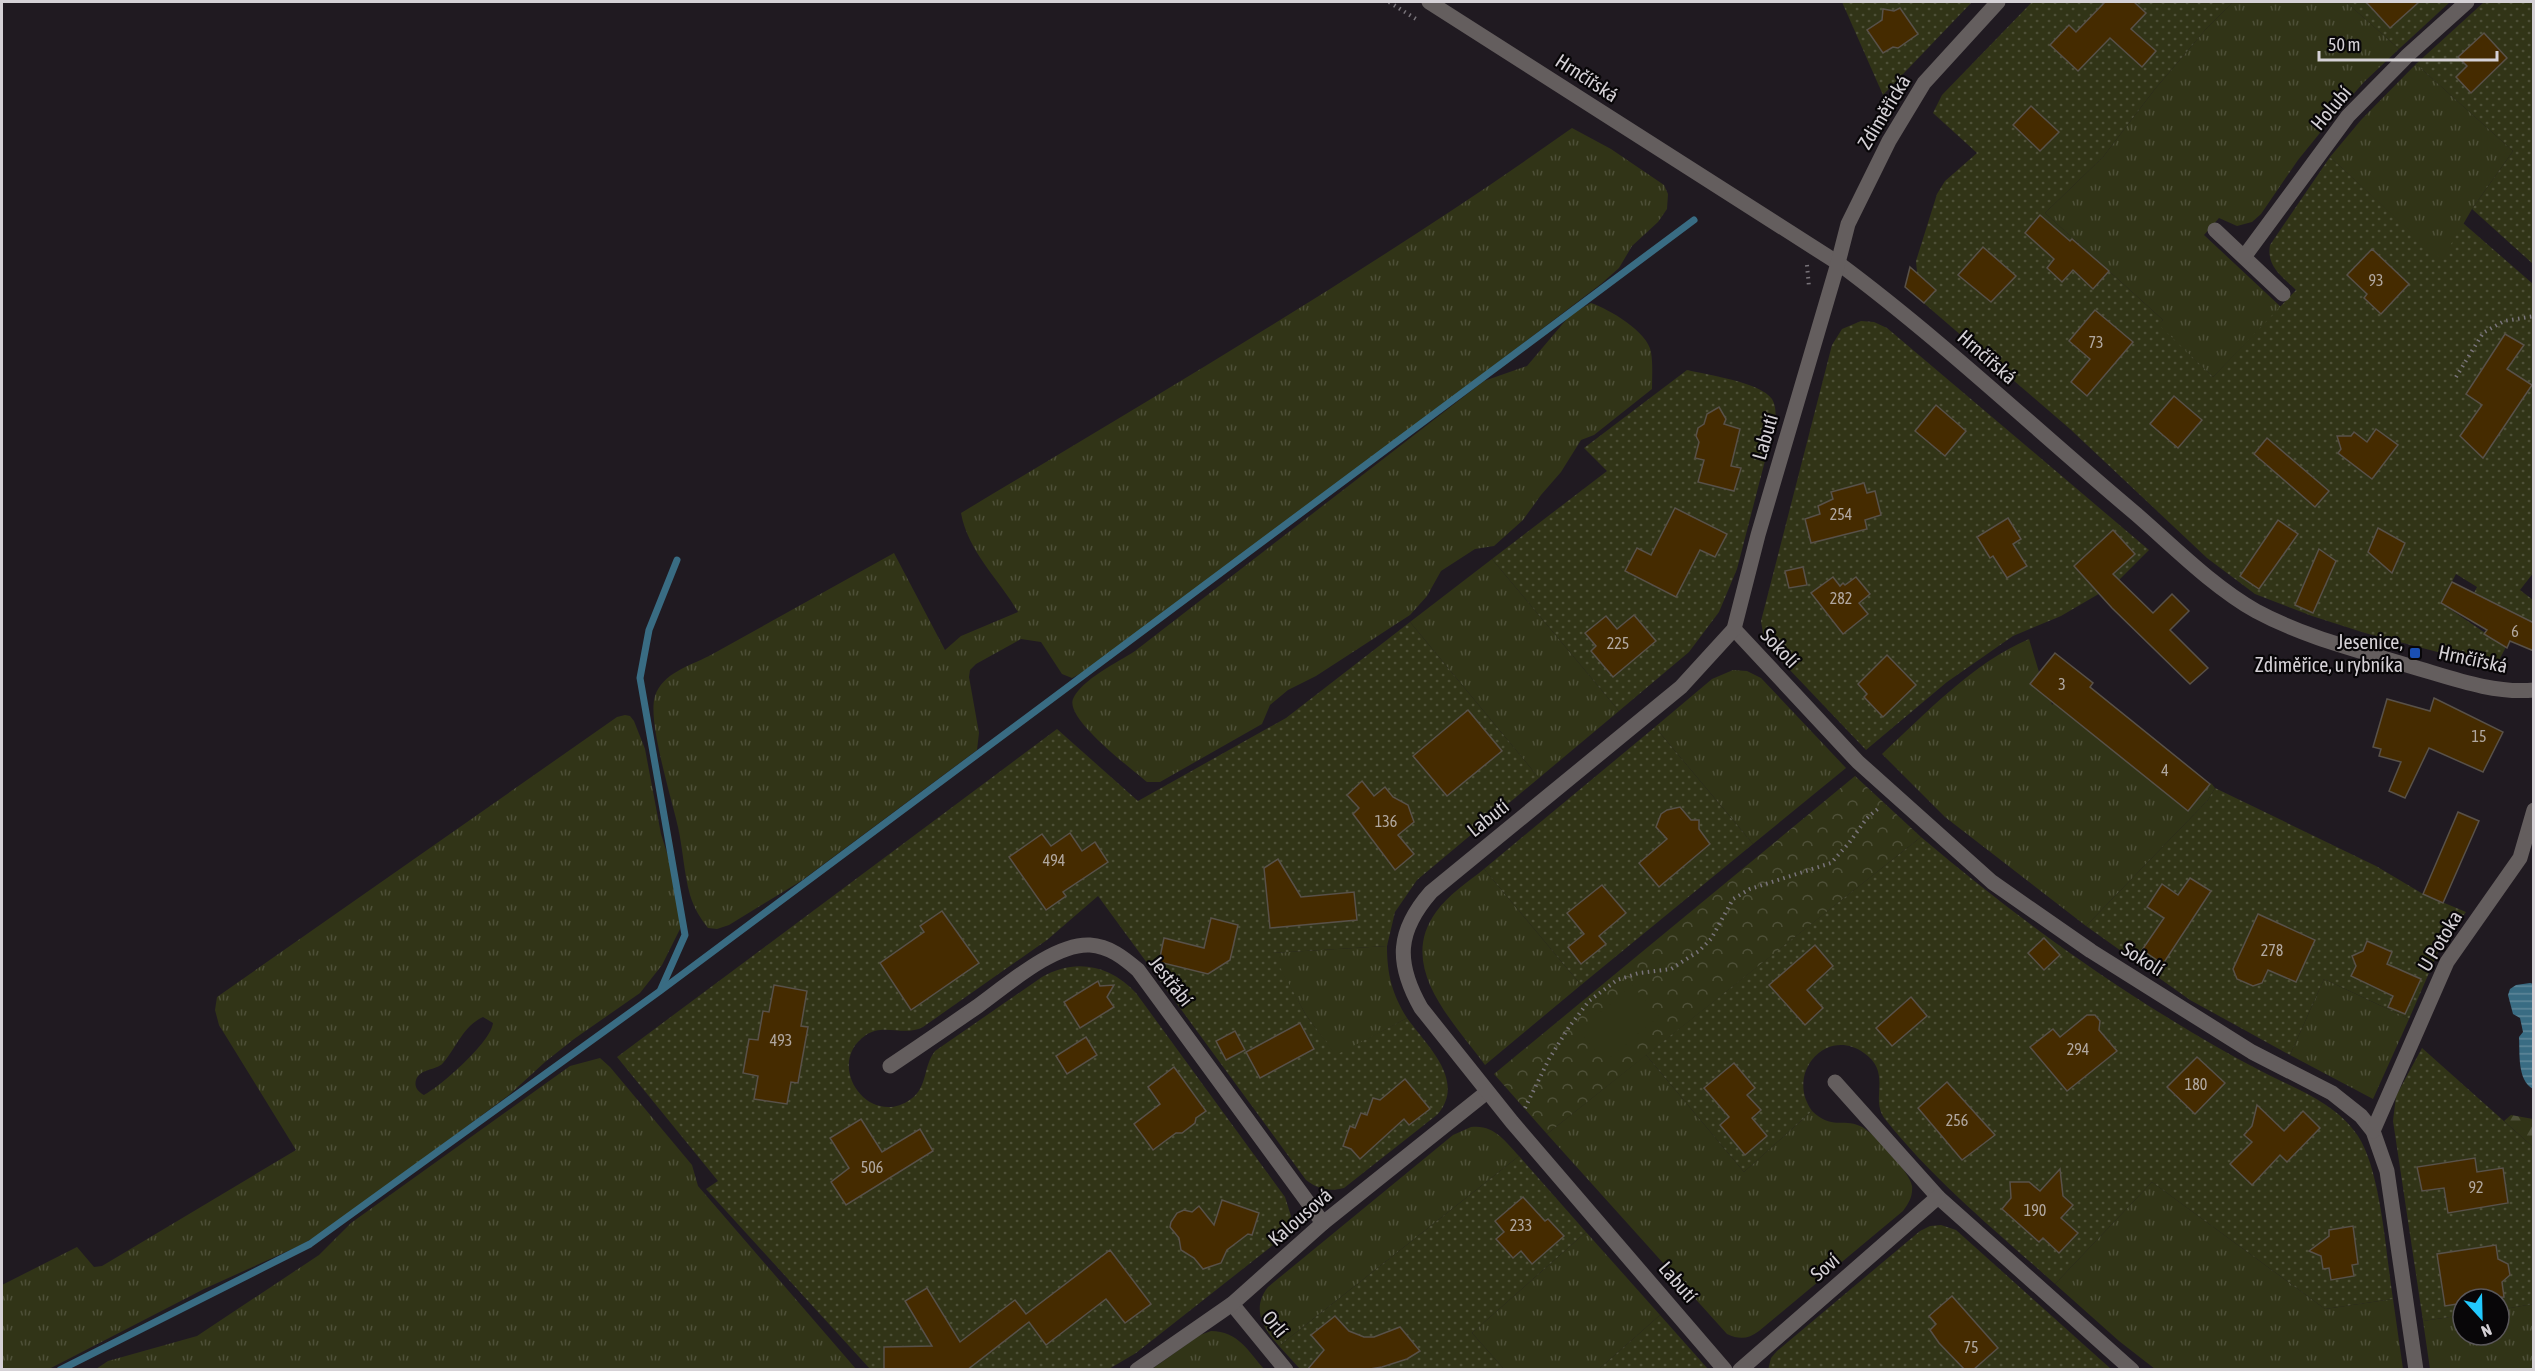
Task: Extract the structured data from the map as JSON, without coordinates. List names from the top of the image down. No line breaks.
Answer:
{"streets":{"street":["Hrnčířská","Holubí","Zdiměřická","Labutí","Sokolí","U Potoka","Jestřábí","Kalousová","Soví","Orlí"]},"crossings":[["Hrnčířská","Zdiměřická"],["Hrnčířská","Labutí"],["Zdiměřická","Labutí"],["Labutí","Sokolí"],["Labutí","Kalousová"],["Sokolí","U Potoka"],["Jestřábí","Kalousová"],["Kalousová","Orlí"]],"places":{"transit":["Jesenice, Zdiměřice, u rybníka"]},"house_numbers":["93","73","254","282","6","225","3","15","4","136","494","278","493","294","180","256","506","92","190","233","75"],"scale_bar":"50 m","north":"bottom"}
